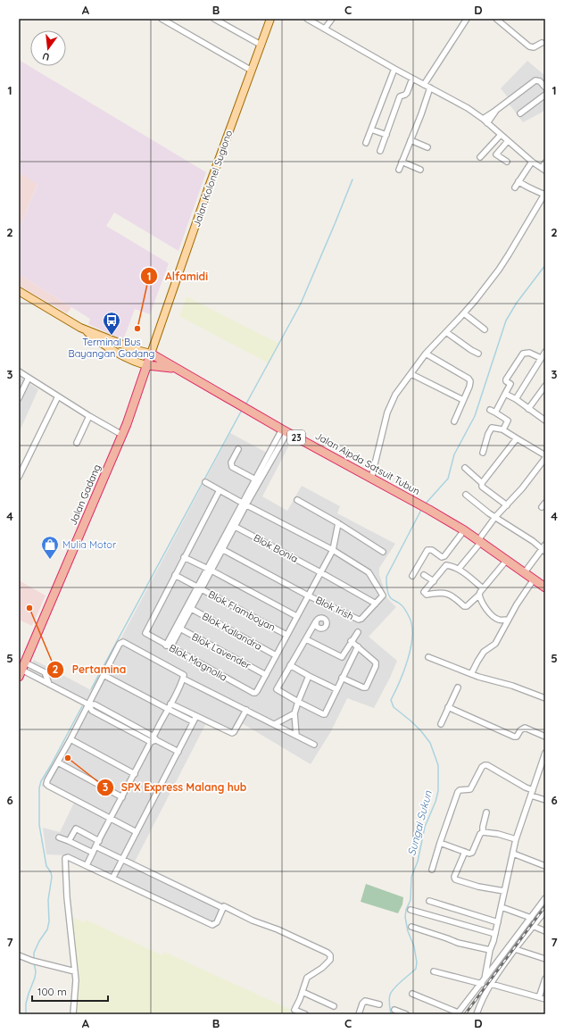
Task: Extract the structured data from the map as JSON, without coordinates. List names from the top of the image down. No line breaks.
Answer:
{"streets":{"highway":["23","Jalan Aipda Satsuit Tubun","Jalan Gadang"],"main road":["Jalan Kolonel Sugiono"],"street":["Blok Bonia","Blok Irish","Blok Flamboyan","Blok Kaliandra","Blok Lavender","Blok Magnolia"]},"crossings":[["Jalan Kolonel Sugiono","Jalan Gadang"],["Jalan Aipda Satsuit Tubun","Jalan Gadang"],["Blok Bonia","Blok Irish"],["Blok Flamboyan","Blok Magnolia"],["Blok Lavender","Blok Magnolia"]],"water":["Sungai Sukun"],"places":{"other":["Alfamidi","Pertamina","SPX Express Malang hub"],"bus stop":["Terminal Bus Bayangan Gadang"],"shop":["Mulia Motor"]},"scale_bar":"100 m","north":"bottom","grid":{"columns":["A","B","C","D"],"rows":["1","2","3","4","5","6","7"]}}
